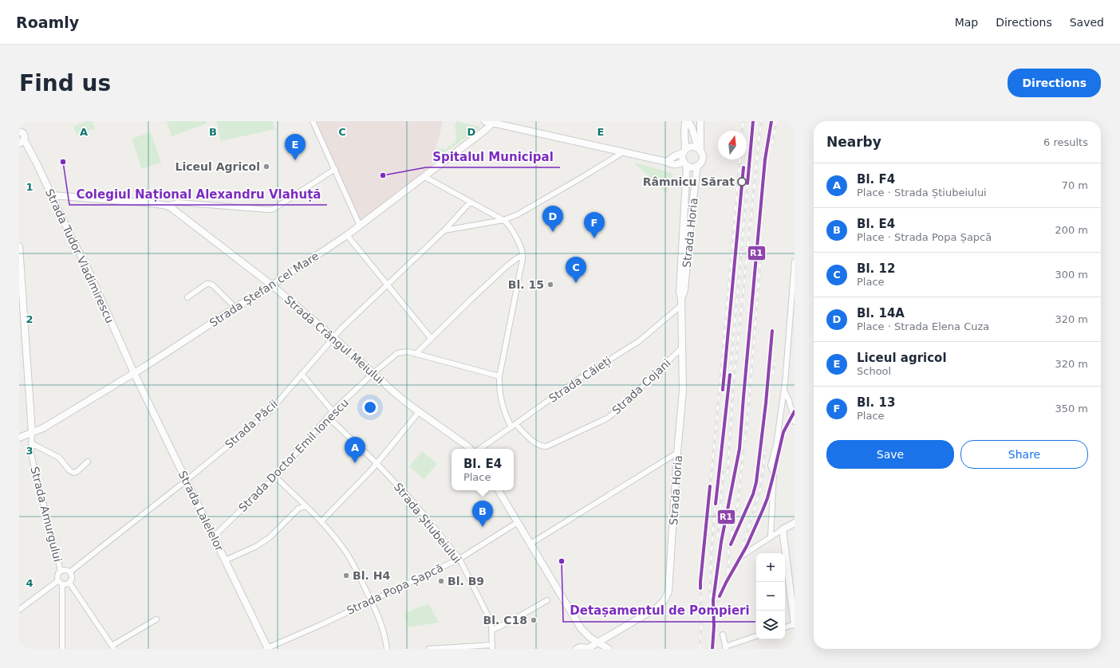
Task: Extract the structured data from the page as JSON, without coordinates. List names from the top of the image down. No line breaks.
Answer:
{"streets":{"street":["Strada Horia","Strada Tudor Vladimirescu","Strada Ștefan cel Mare","Strada Crângul Meiului","Strada Căieți","Strada Cojani","Strada Păcii","Strada Doctor Emil Ionescu","Strada Lalelelor","Strada Amurgului","Strada Știubeiului","Strada Popa Șapcă"]},"crossings":[["Strada Horia","Strada Căieți"],["Strada Horia","Strada Cojani"],["Strada Tudor Vladimirescu","Strada Ștefan cel Mare"],["Strada Tudor Vladimirescu","Strada Crângul Meiului"],["Strada Tudor Vladimirescu","Strada Lalelelor"],["Strada Ștefan cel Mare","Strada Crângul Meiului"],["Strada Ștefan cel Mare","Strada Lalelelor"],["Strada Ștefan cel Mare","Strada Amurgului"],["Strada Crângul Meiului","Strada Păcii"],["Strada Crângul Meiului","Strada Doctor Emil Ionescu"],["Strada Căieți","Strada Cojani"],["Strada Păcii","Strada Lalelelor"],["Strada Păcii","Strada Amurgului"],["Strada Doctor Emil Ionescu","Strada Lalelelor"],["Strada Doctor Emil Ionescu","Strada Știubeiului"],["Strada Lalelelor","Strada Popa Șapcă"],["Strada Știubeiului","Strada Popa Șapcă"]],"places":["Colegiul Național Alexandru Vlahuță","Liceul Agricol","Spitalul Municipal","Râmnicu Sărat","Bl. 15","Detașamentul de Pompieri","Bl. H4","Bl. B9","Bl. C18"],"lines":["transit line R1"],"north":"top","page":{"header":"Roamly","nav":["Map","Directions","Saved"],"buttons":["Directions",["Save","Share"]],"title":"Find us","heading":["Nearby","6 results"],"pins":["E","D","F","C","A","B"],"list":[{"mark":"A","name":"Bl. F4","note":"Place · Strada Știubeiului","value":"70 m"},{"mark":"B","name":"Bl. E4","note":"Place · Strada Popa Șapcă","value":"200 m"},{"mark":"C","name":"Bl. 12","note":"Place","value":"300 m"},{"mark":"D","name":"Bl. 14A","note":"Place · Strada Elena Cuza","value":"320 m"},{"mark":"E","name":"Liceul agricol","note":"School","value":"320 m"},{"mark":"F","name":"Bl. 13","note":"Place","value":"350 m"}],"popup":["Bl. E4","Place"],"map_buttons":["+","−"]},"grid":{"columns":["A","B","C","D","E"],"rows":["1","2","3","4"]}}
